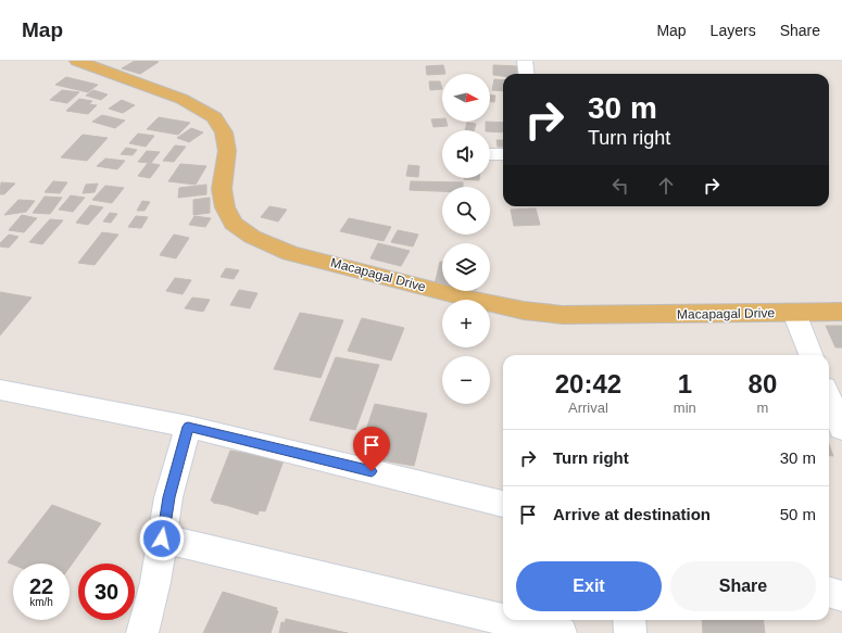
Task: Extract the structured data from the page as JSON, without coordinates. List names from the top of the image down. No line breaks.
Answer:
{"streets":{"main road":["Macapagal Drive"]},"north":"right","page":{"header":"Map","nav":["Map","Layers","Share"],"map_buttons":["+","−"],"turn":["30 m","Turn right"],"eta":["20:42","Arrival","1","min","80","m"],"list":[{"name":"Turn right","value":"30 m"},{"name":"Arrive at destination","value":"50 m"}],"buttons":["Exit","Share"],"speed":"22 km/h","limit":"30"}}
